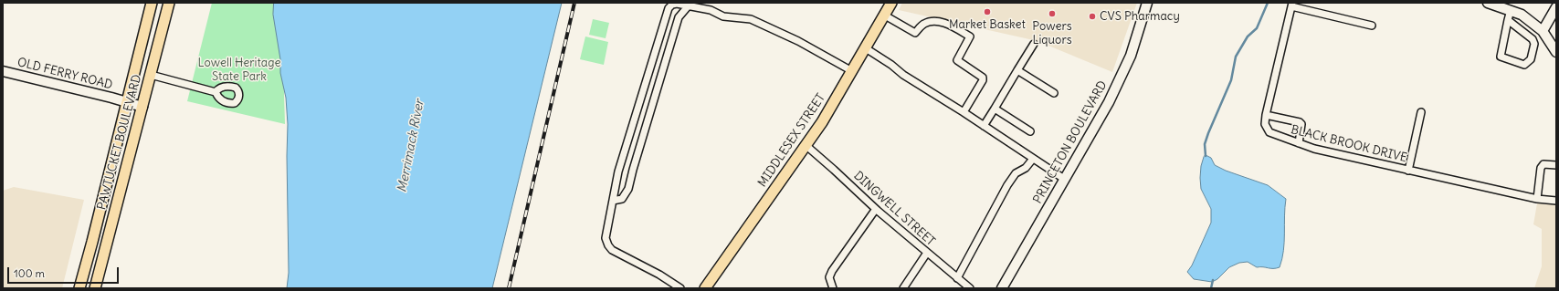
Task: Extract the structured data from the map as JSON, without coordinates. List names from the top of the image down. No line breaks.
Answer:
{"streets":{"main road":["OLD FERRY ROAD","MIDDLESEX STREET","PAWTUCKET BOULEVARD","PRINCETON BOULEVARD"],"street":["BLACK BROOK DRIVE","DINGWELL STREET"]},"crossings":[["OLD FERRY ROAD","PAWTUCKET BOULEVARD"],["MIDDLESEX STREET","DINGWELL STREET"]],"water":["Merrimack River"],"parks":["Lowell Heritage State Park"],"places":["Market Basket","Powers Liquors","CVS Pharmacy"],"scale_bar":"100 m"}
